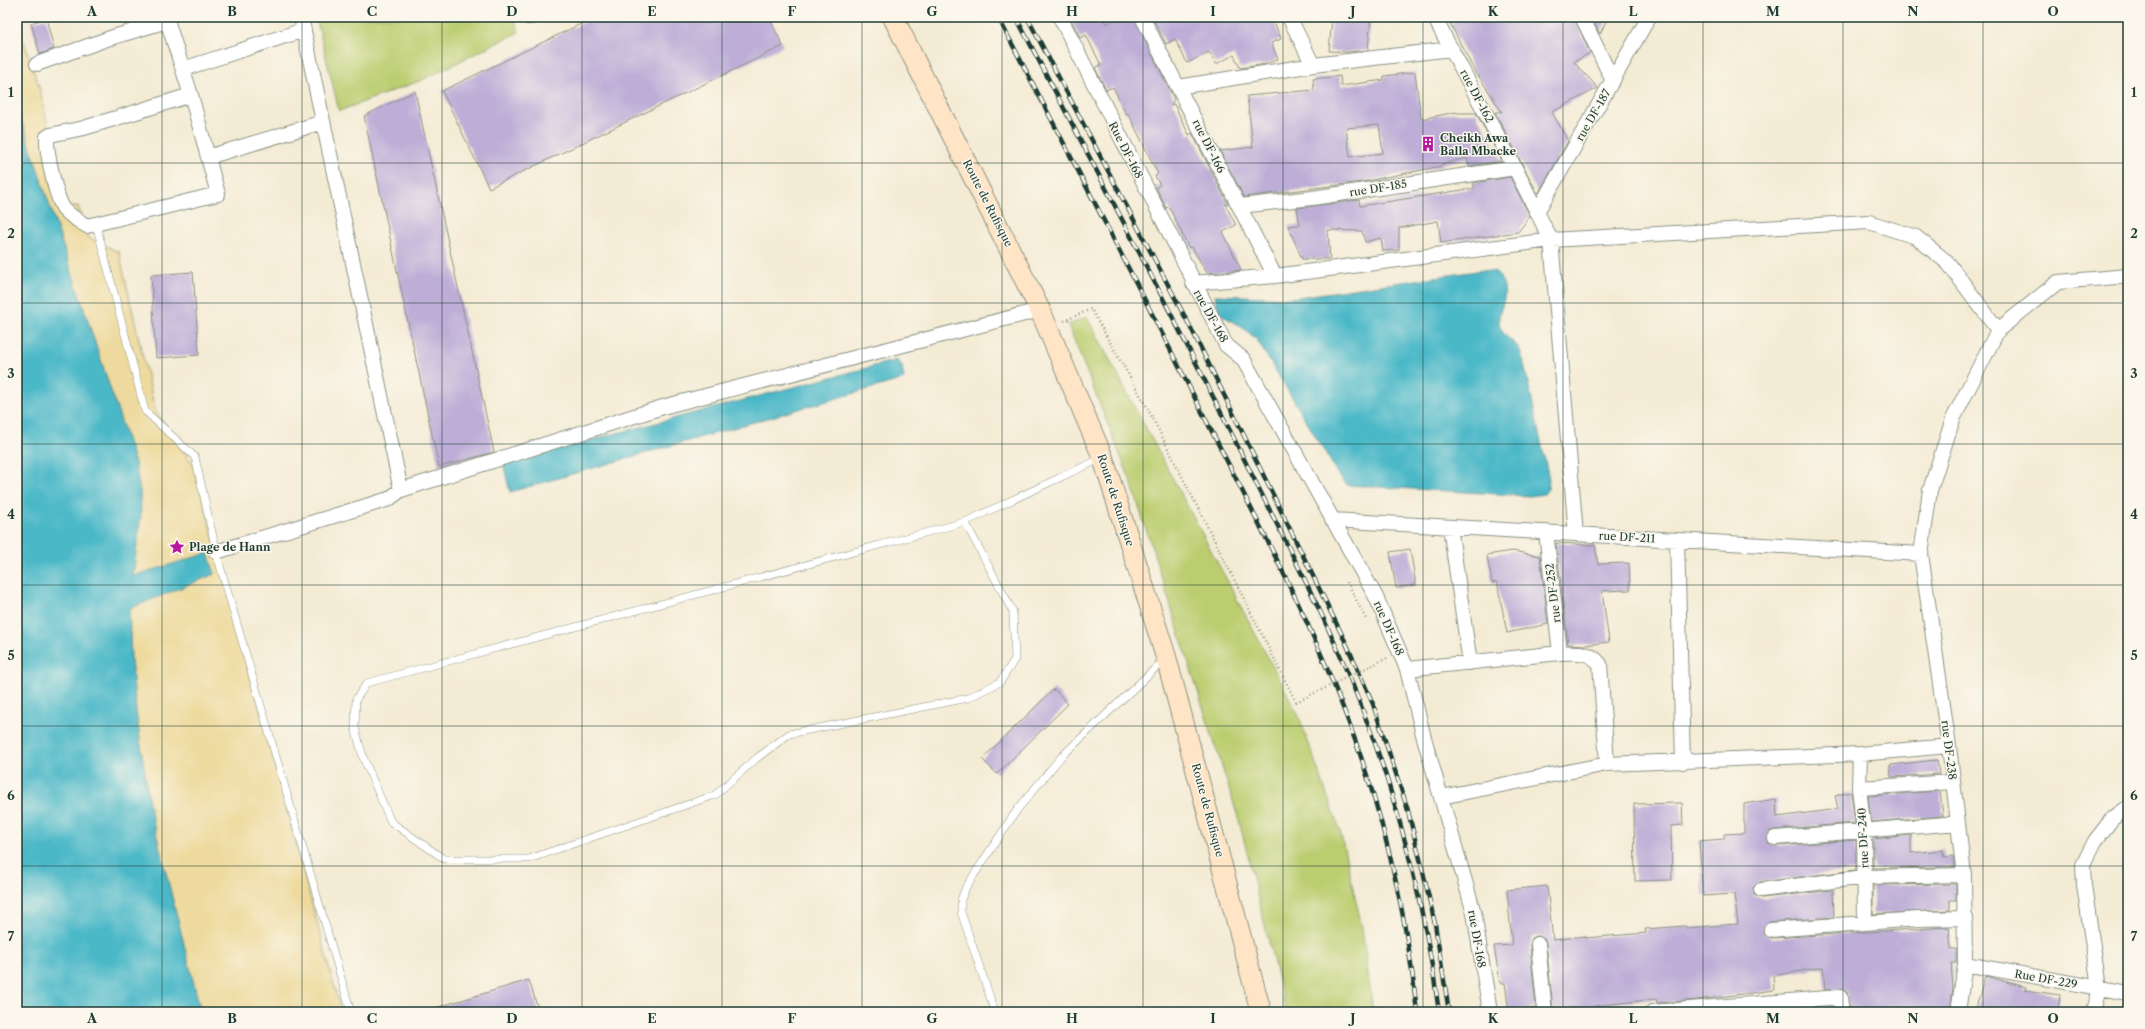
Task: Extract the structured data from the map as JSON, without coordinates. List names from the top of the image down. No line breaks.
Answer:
{"streets":{"main road":["Route de Rufisque"],"street":["rue DF-162","rue DF-187","rue DF-166","Rue DF-168","rue DF-185","rue DF-168","rue DF-211","rue DF-252","rue DF-238","rue DF-240","Rue DF-229"]},"crossings":[["rue DF-162","rue DF-187"],["rue DF-162","rue DF-185"],["rue DF-166","rue DF-185"],["Rue DF-168","rue DF-168"],["rue DF-168","rue DF-211"],["rue DF-211","rue DF-252"],["rue DF-211","rue DF-238"],["rue DF-238","Rue DF-229"]],"places":{"building":["Cheikh Awa Balla Mbacke"],"place":["Plage de Hann"]},"grid":{"columns":["A","B","C","D","E","F","G","H","I","J","K","L","M","N","O"],"rows":["1","2","3","4","5","6","7"]}}
